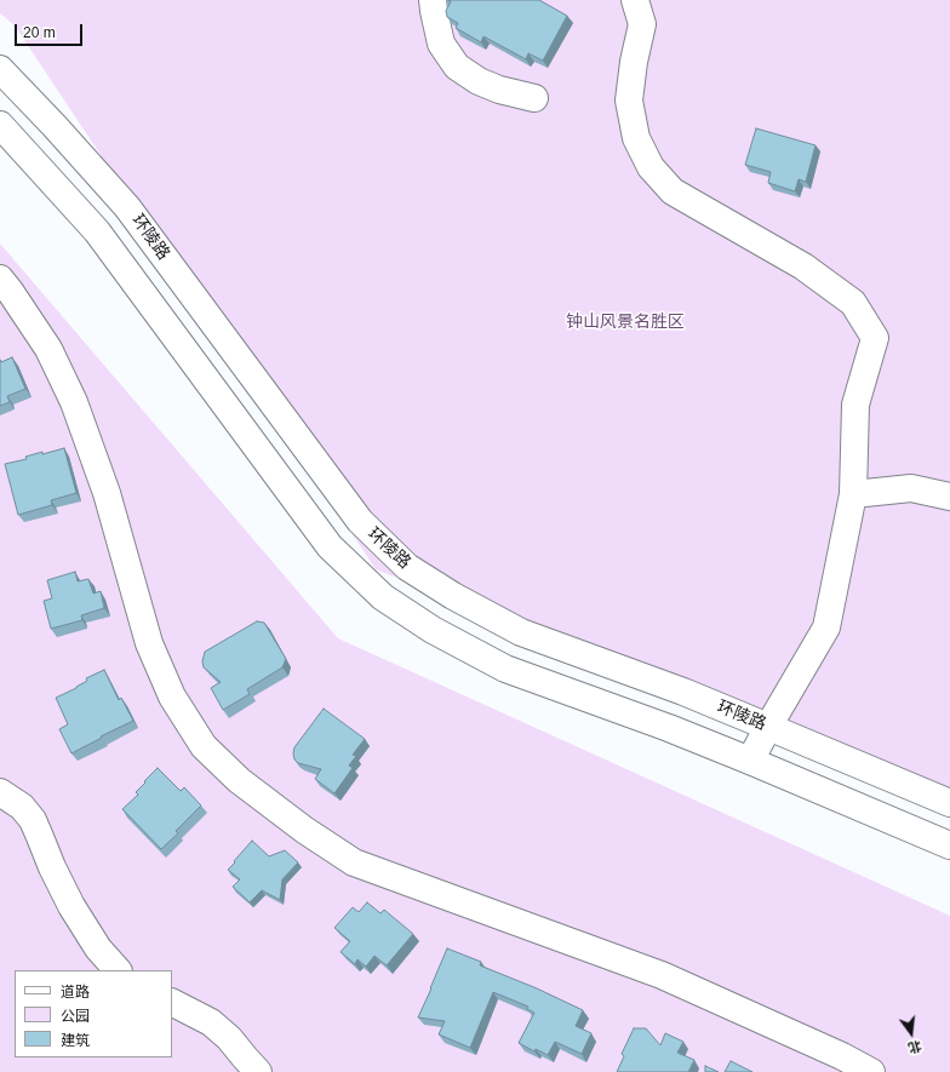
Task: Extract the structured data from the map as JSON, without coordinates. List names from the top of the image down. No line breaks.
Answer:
{"streets":{"main road":["环陵路"]},"parks":["钟山风景名胜区"],"legend":["道路","公园","建筑"],"scale_bar":"20 m","north":"bottom"}
